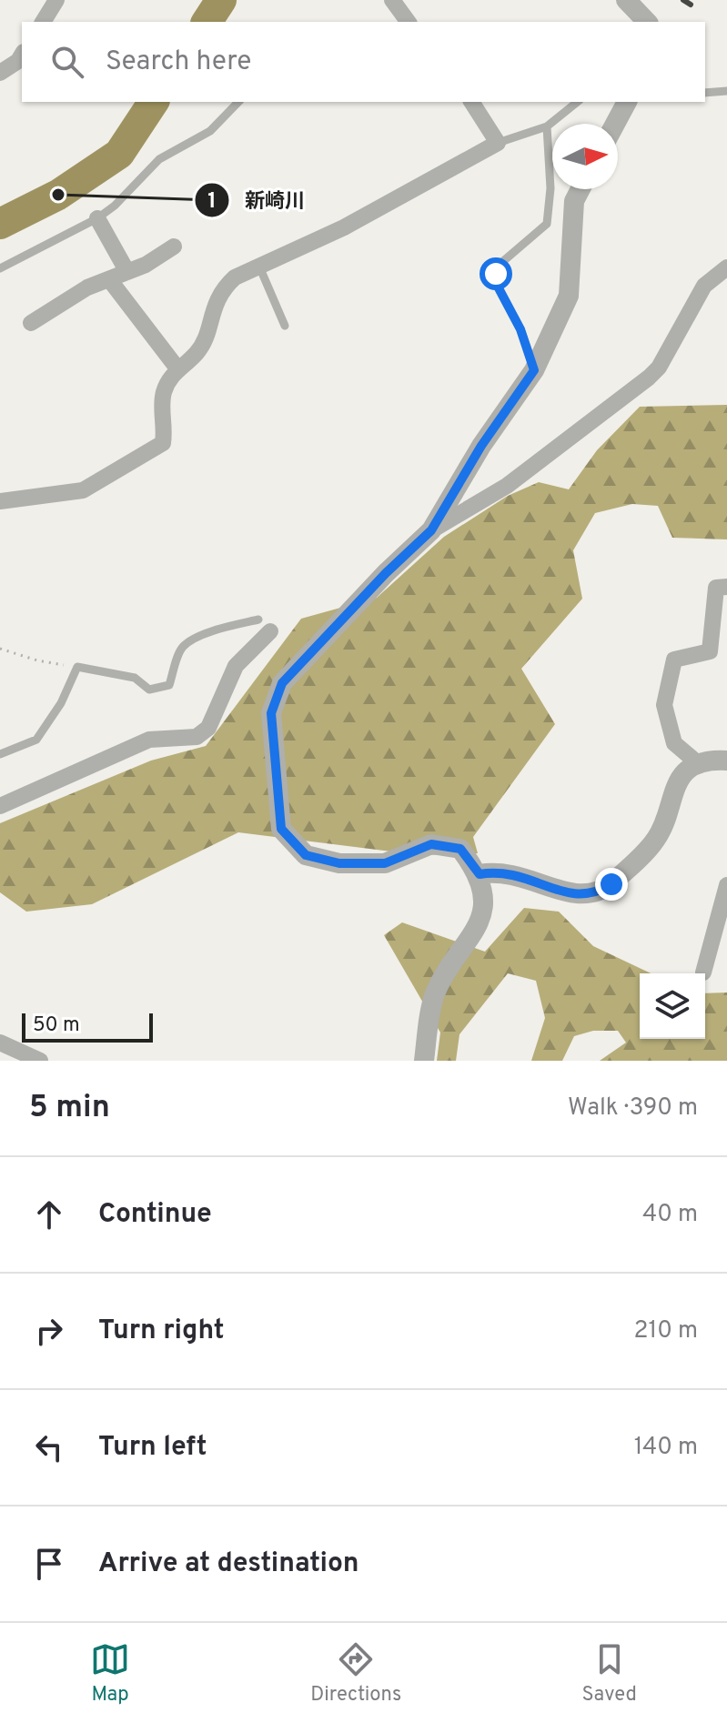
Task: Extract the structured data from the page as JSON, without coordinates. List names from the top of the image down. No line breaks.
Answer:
{"places":["新崎川"],"scale_bar":"50 m","north":"right","page":{"search":"Search here","scale":"50 m","heading":["5 min","Walk · 390 m"],"list":[["Continue","40 m"],["Turn right","210 m"],["Turn left","140 m"],"Arrive at destination"],"nav":["Map","Directions","Saved"]}}
